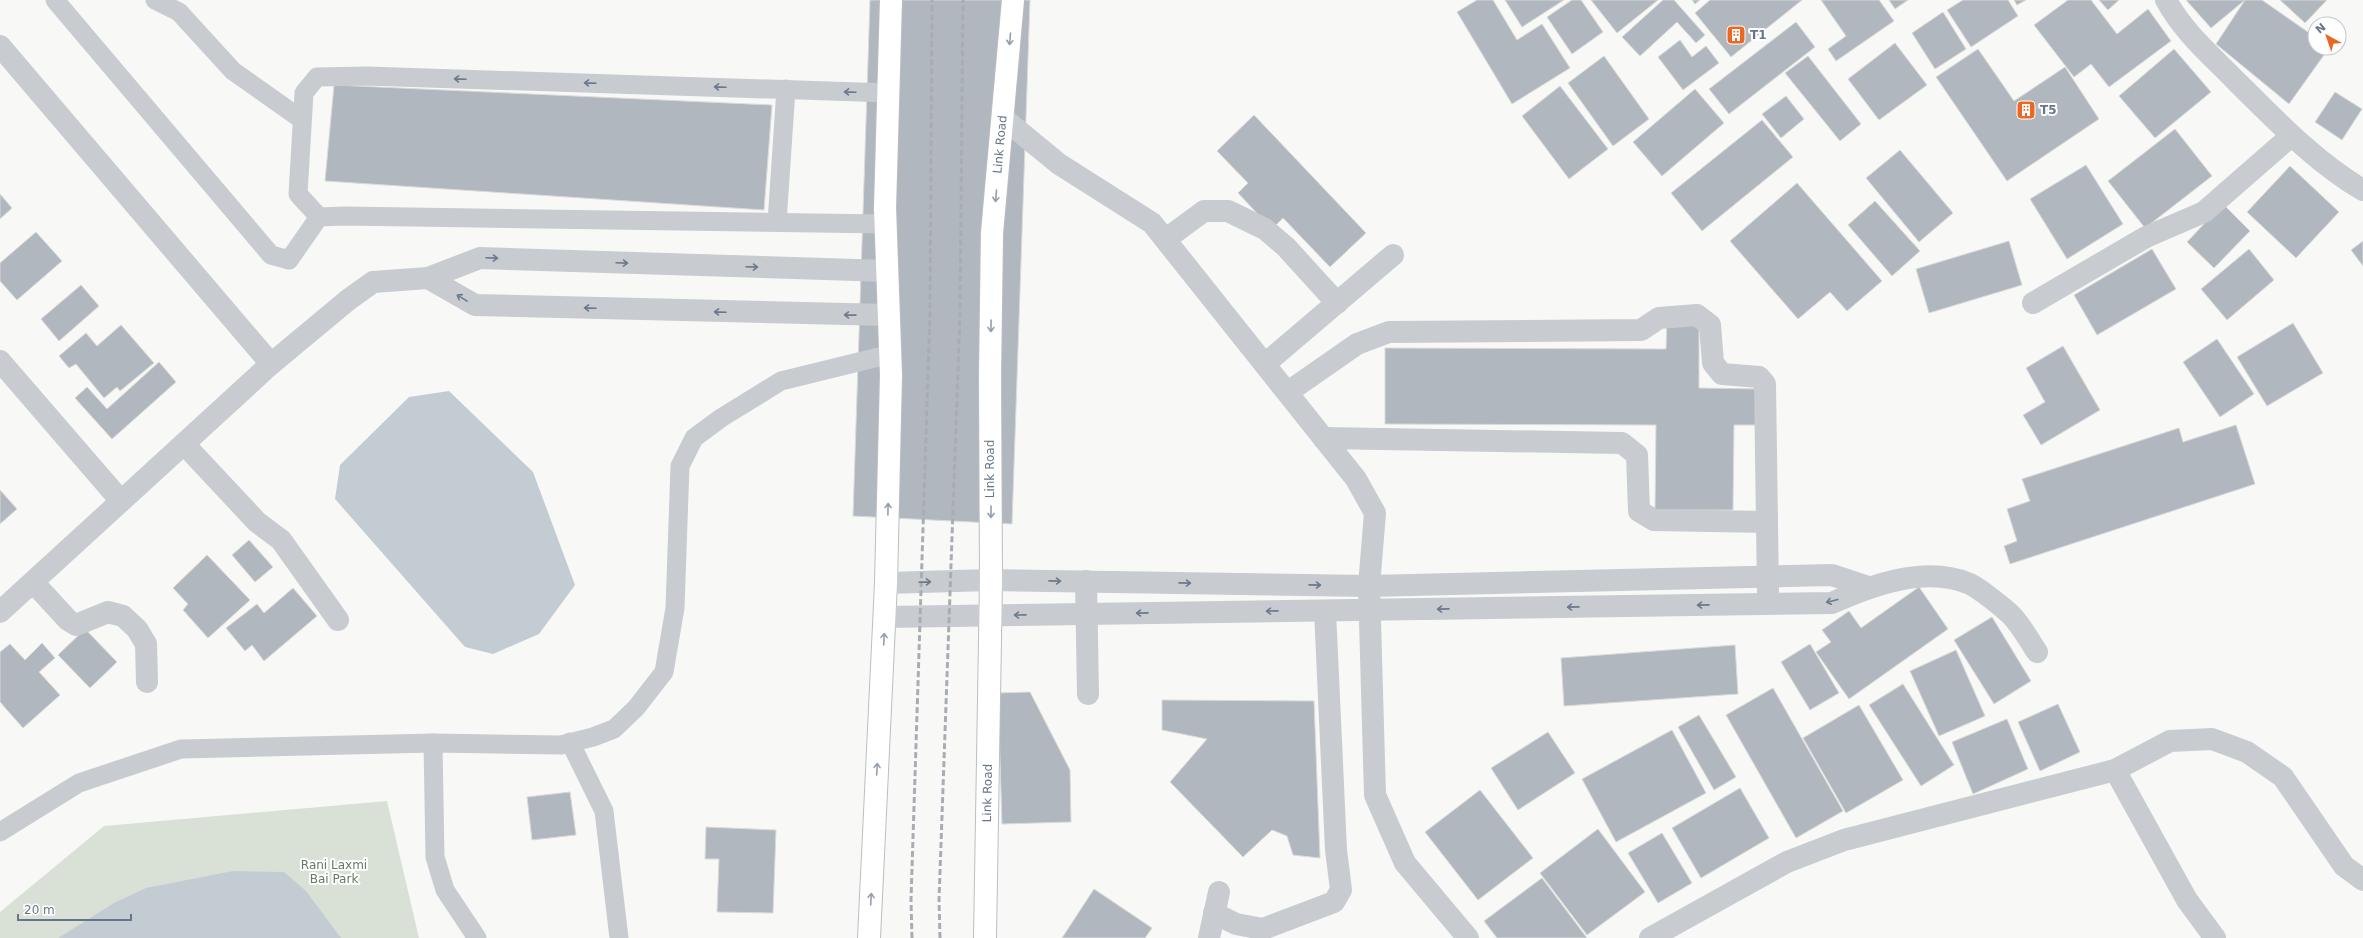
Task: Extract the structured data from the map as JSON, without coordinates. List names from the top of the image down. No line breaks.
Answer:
{"streets":{"main road":["Link Road"]},"parks":["Rani Laxmi Bai Park"],"places":{"building":["T1","T5"]},"scale_bar":"20 m","north":"top left"}
